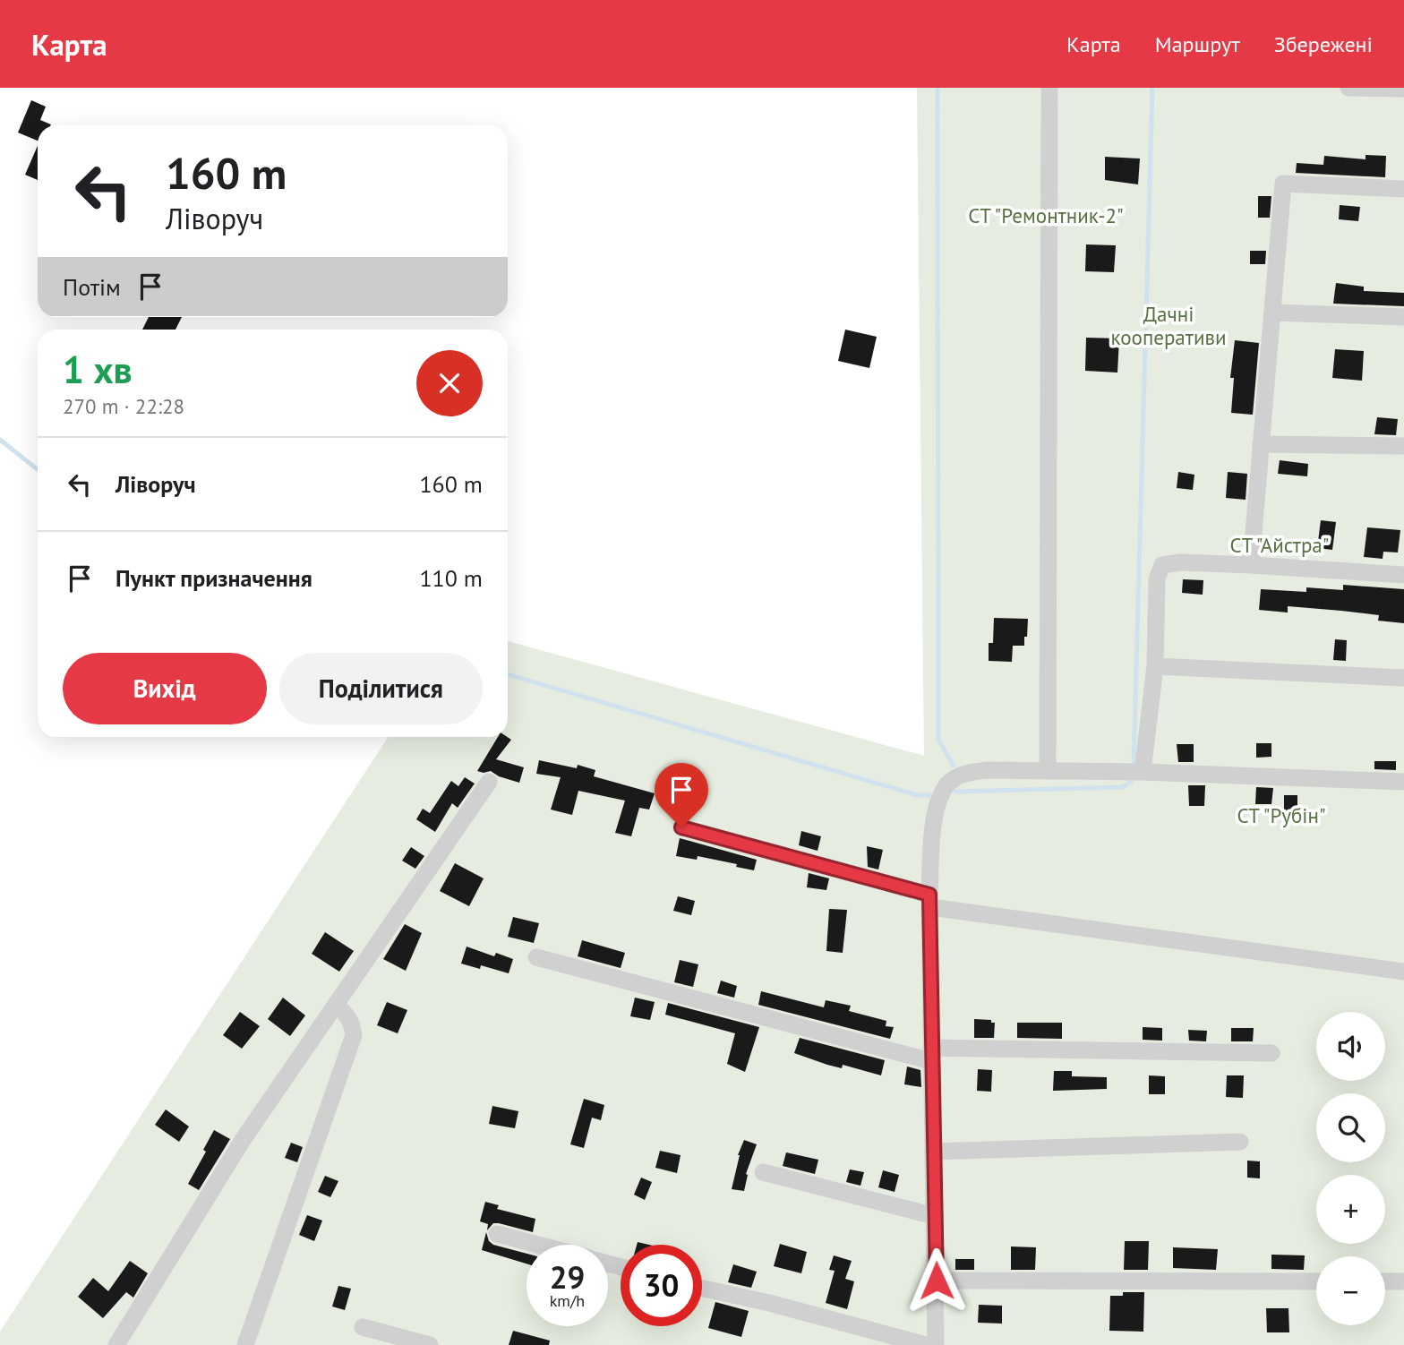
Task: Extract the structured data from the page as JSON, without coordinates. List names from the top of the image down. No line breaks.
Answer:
{"parks":["СТ \"Ремонтник-2\"","Дачні кооперативи","СТ \"Айстра\"","СТ \"Рубін\""],"page":{"header":"Карта","nav":["Карта","Маршрут","Збережені"],"turn":["160 m","Ліворуч"],"then":"Потім","heading":["1 хв","270 m · 22:28"],"list":[{"name":"Ліворуч","value":"160 m"},{"name":"Пункт призначення","value":"110 m"}],"buttons":["Вихід","Поділитися"],"map_buttons":["+","−"],"speed":"29 km/h","limit":"30"}}
